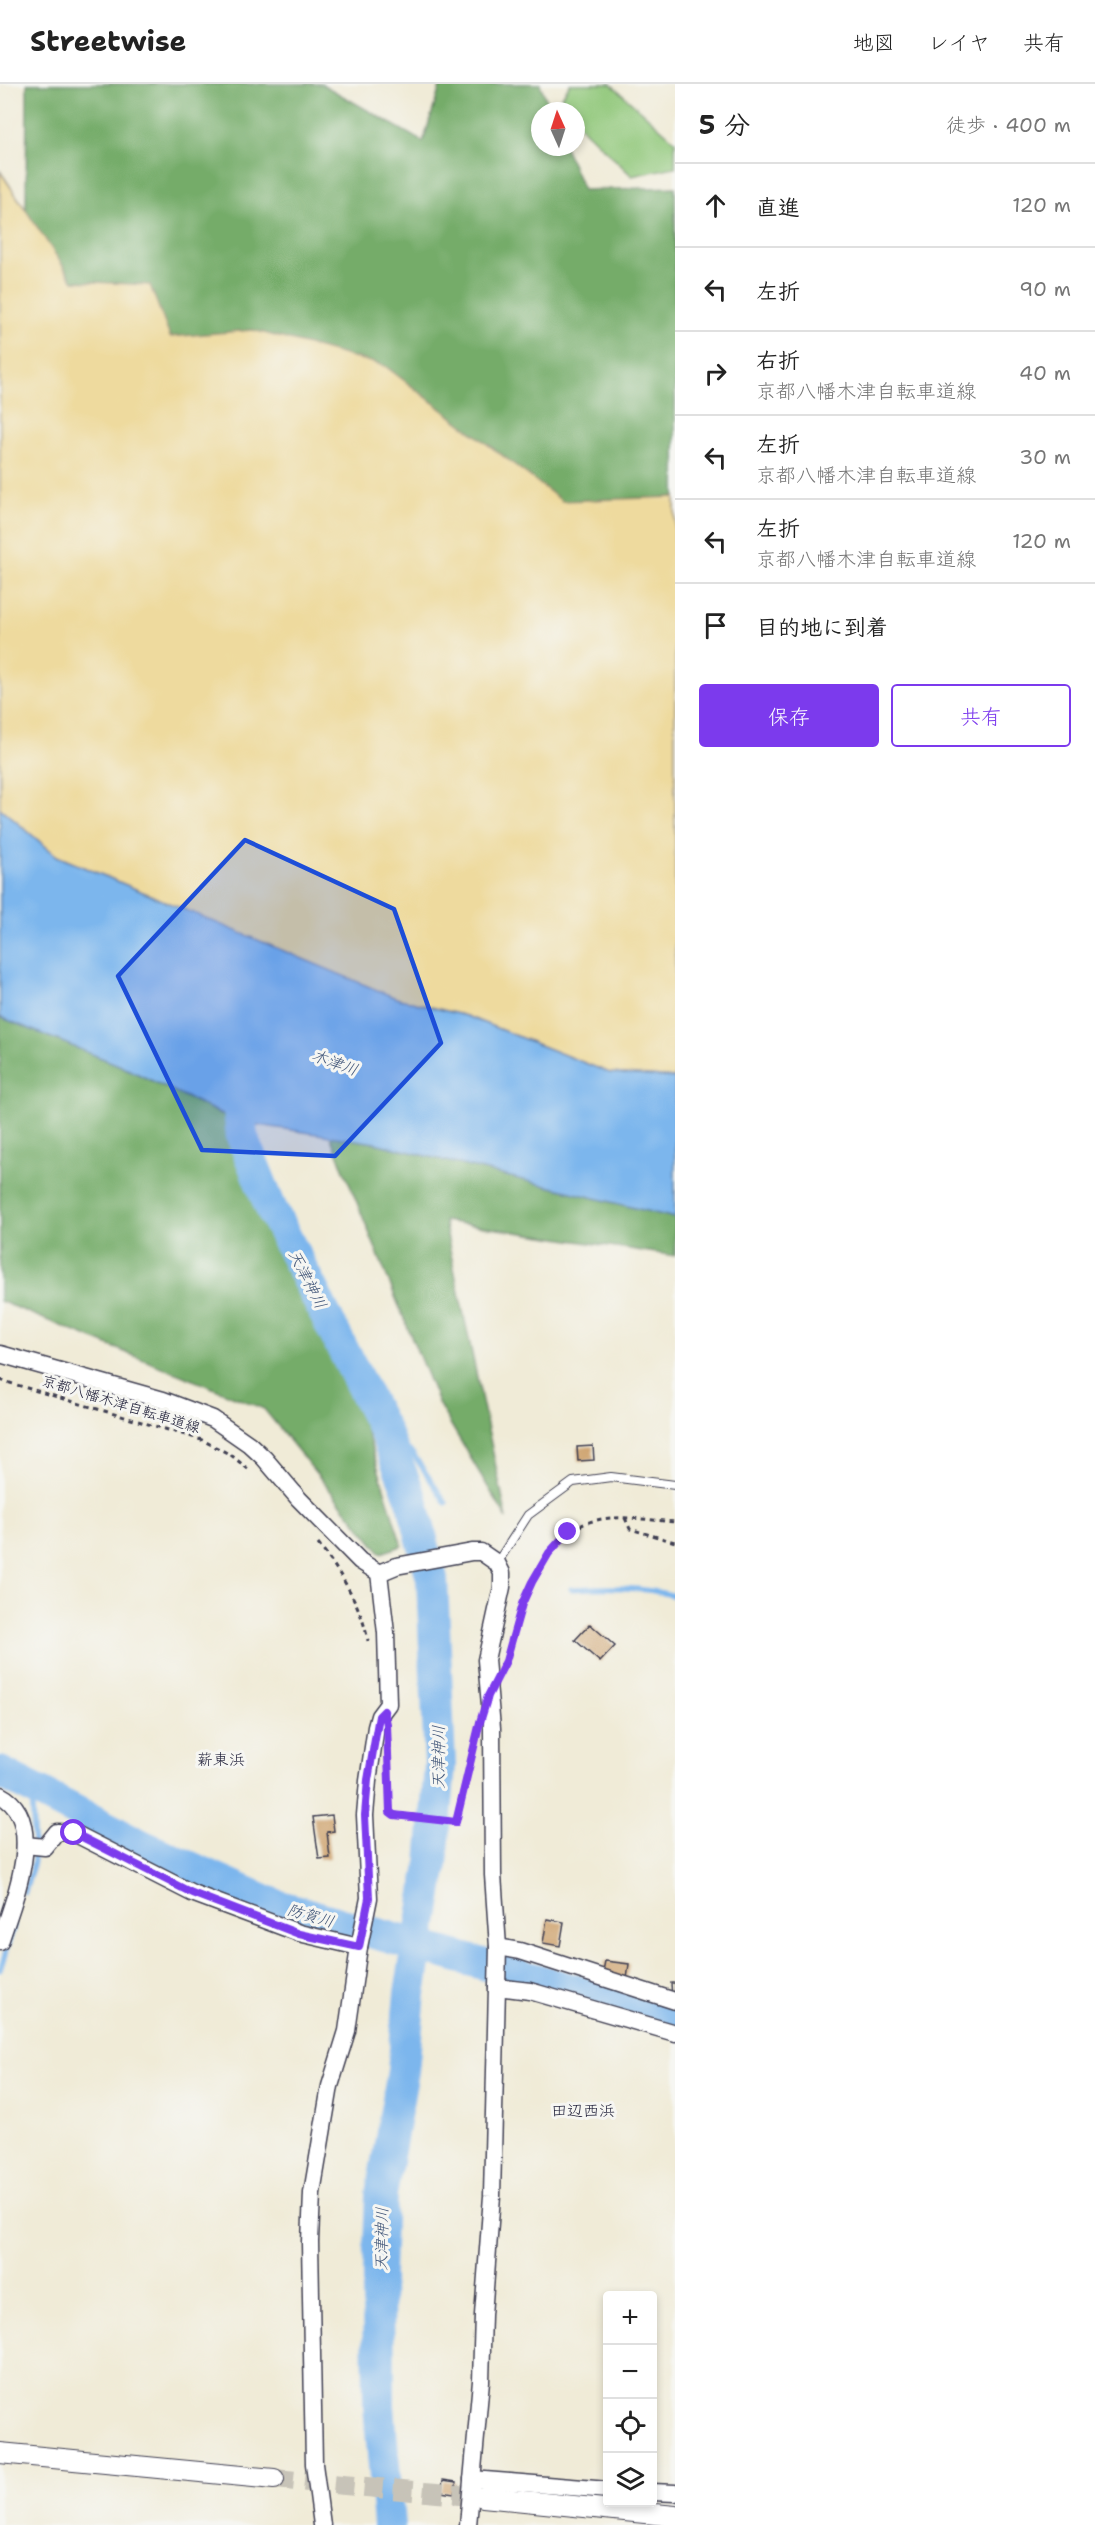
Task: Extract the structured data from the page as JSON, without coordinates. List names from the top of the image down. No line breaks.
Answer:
{"streets":{"path":["京都八幡木津自転車道線"]},"districts":["薪東浜","田辺西浜"],"water":["木津川","天津神川","防賀川"],"north":"top","page":{"header":"Streetwise","nav":["地図","レイヤ","共有"],"heading":["5 分","徒歩 · 400 m"],"list":[["直進","120 m"],["左折","90 m"],["右折","京都八幡木津自転車道線","40 m"],["左折","京都八幡木津自転車道線","30 m"],["左折","京都八幡木津自転車道線","120 m"],"目的地に到着"],"buttons":["保存","共有"],"map_buttons":["+","−"]}}
